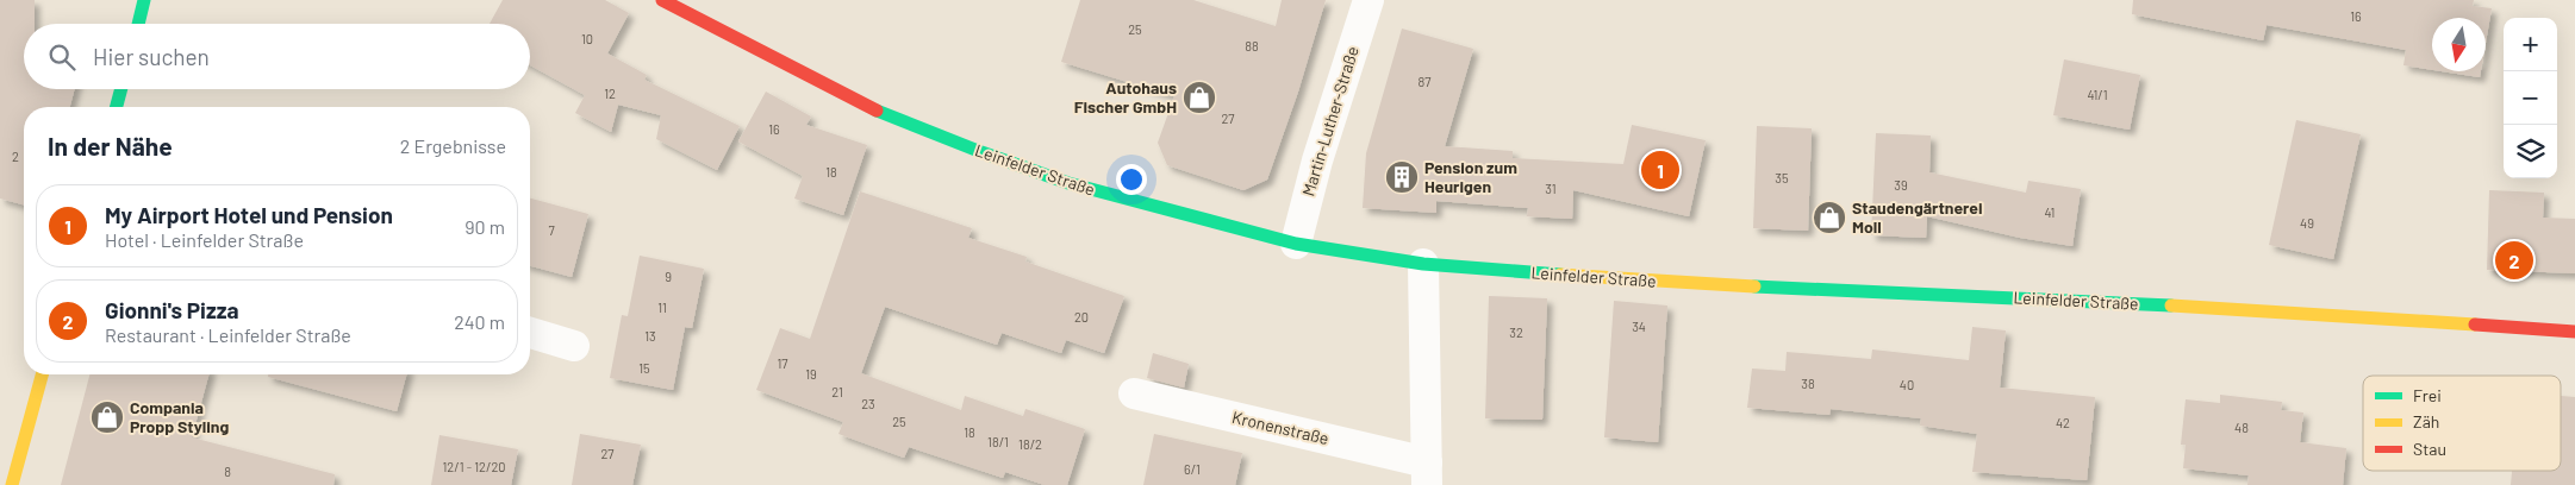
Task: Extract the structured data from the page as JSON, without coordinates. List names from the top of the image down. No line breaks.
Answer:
{"streets":{"main road":["Leinfelder Straße"],"street":["Martin-Luther-Straße","Kronenstraße"]},"crossings":[["Martin-Luther-Straße","Leinfelder Straße"],["Leinfelder Straße","Kronenstraße"]],"places":{"shop":["Autohaus Fischer GmbH","Staudengärtnerei Moll","Compania Propp Styling"],"building":["Pension zum Heurigen"]},"house_numbers":["16","25","10","88","87","12","41/1","27","16","2","18","35","39","31","41","49","7","9","11","20","34","32","13","17","15","19","38","40","21","23","25","42","48","18","18/1","18/2","27","12/1 - 12/20","6/1","8"],"legend":["Frei","Zäh","Stau"],"north":"bottom","page":{"map_buttons":["+","−"],"search":"Hier suchen","heading":["In der Nähe","2 Ergebnisse"],"pins":["1","2"],"list":[{"mark":"1","name":"My Airport Hotel und Pension","note":"Hotel · Leinfelder Straße","value":"90 m"},{"mark":"2","name":"Gionni's Pizza","note":"Restaurant · Leinfelder Straße","value":"240 m"}]}}
